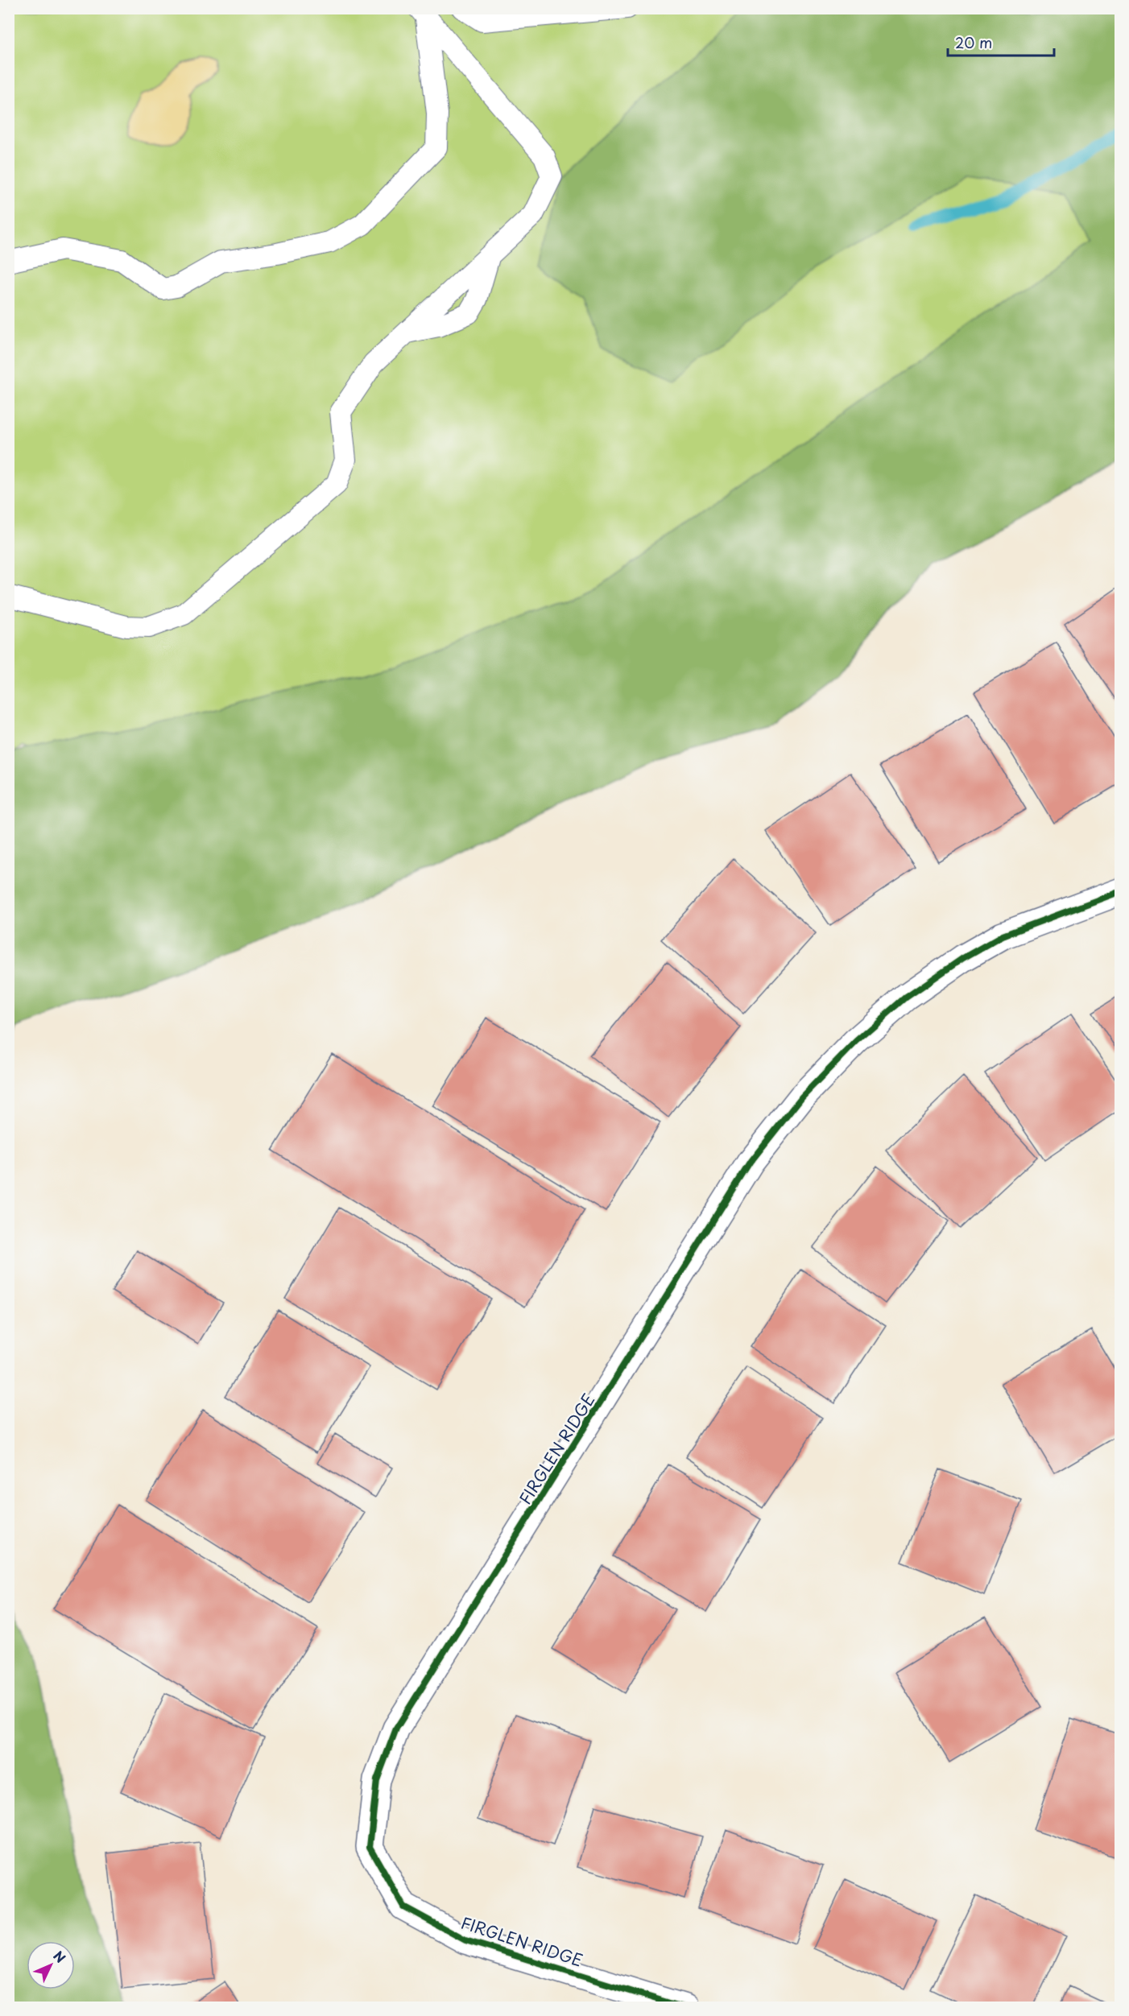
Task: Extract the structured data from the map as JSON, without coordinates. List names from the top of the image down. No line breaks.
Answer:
{"streets":{"street":["FIRGLEN RIDGE"]},"scale_bar":"20 m","north":"top right"}
